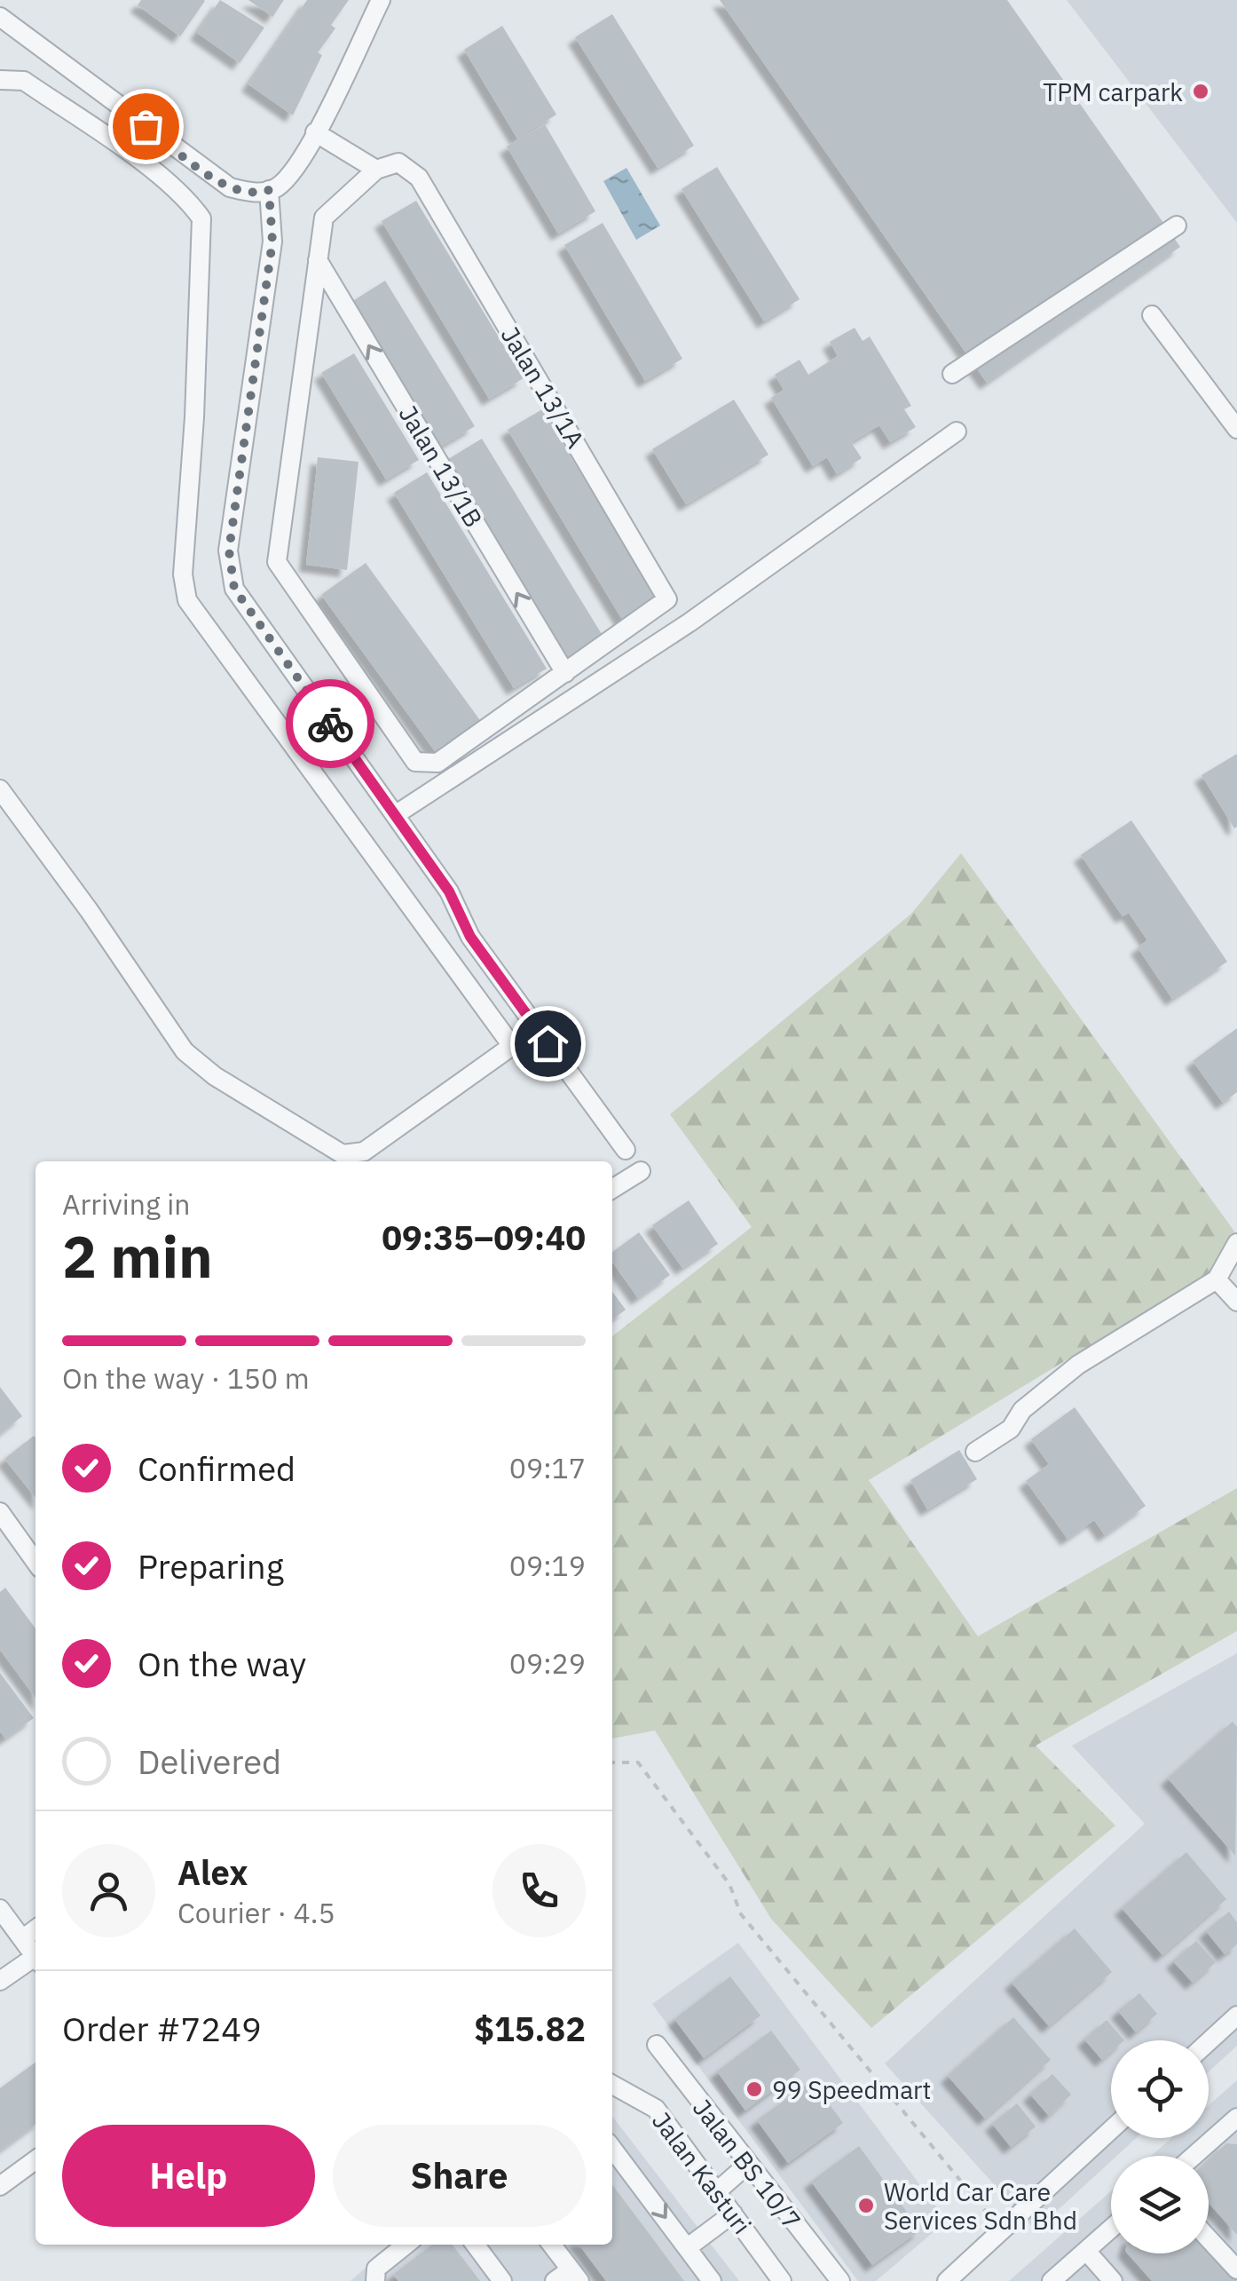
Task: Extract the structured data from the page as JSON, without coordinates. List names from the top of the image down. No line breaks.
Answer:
{"streets":{"street":["Jalan 13/1A","Jalan 13/1B","Jalan BS 10/7","Jalan Kasturi"]},"crossings":[["Jalan 13/1A","Jalan 13/1B"]],"one_way":["Jalan 13/1B"],"places":["TPM carpark","99 Speedmart","World Car Care Services Sdn Bhd"],"page":{"heading":["2 min","Arriving in","09:35–09:40"],"panel":["Alex","Courier · 4.5","Order #7249","$15.82"],"bar":"On the way · 150 m","list":[["Confirmed","09:17"],["Preparing","09:19"],["On the way","09:29"],"Delivered"],"buttons":["Help","Share"]}}
